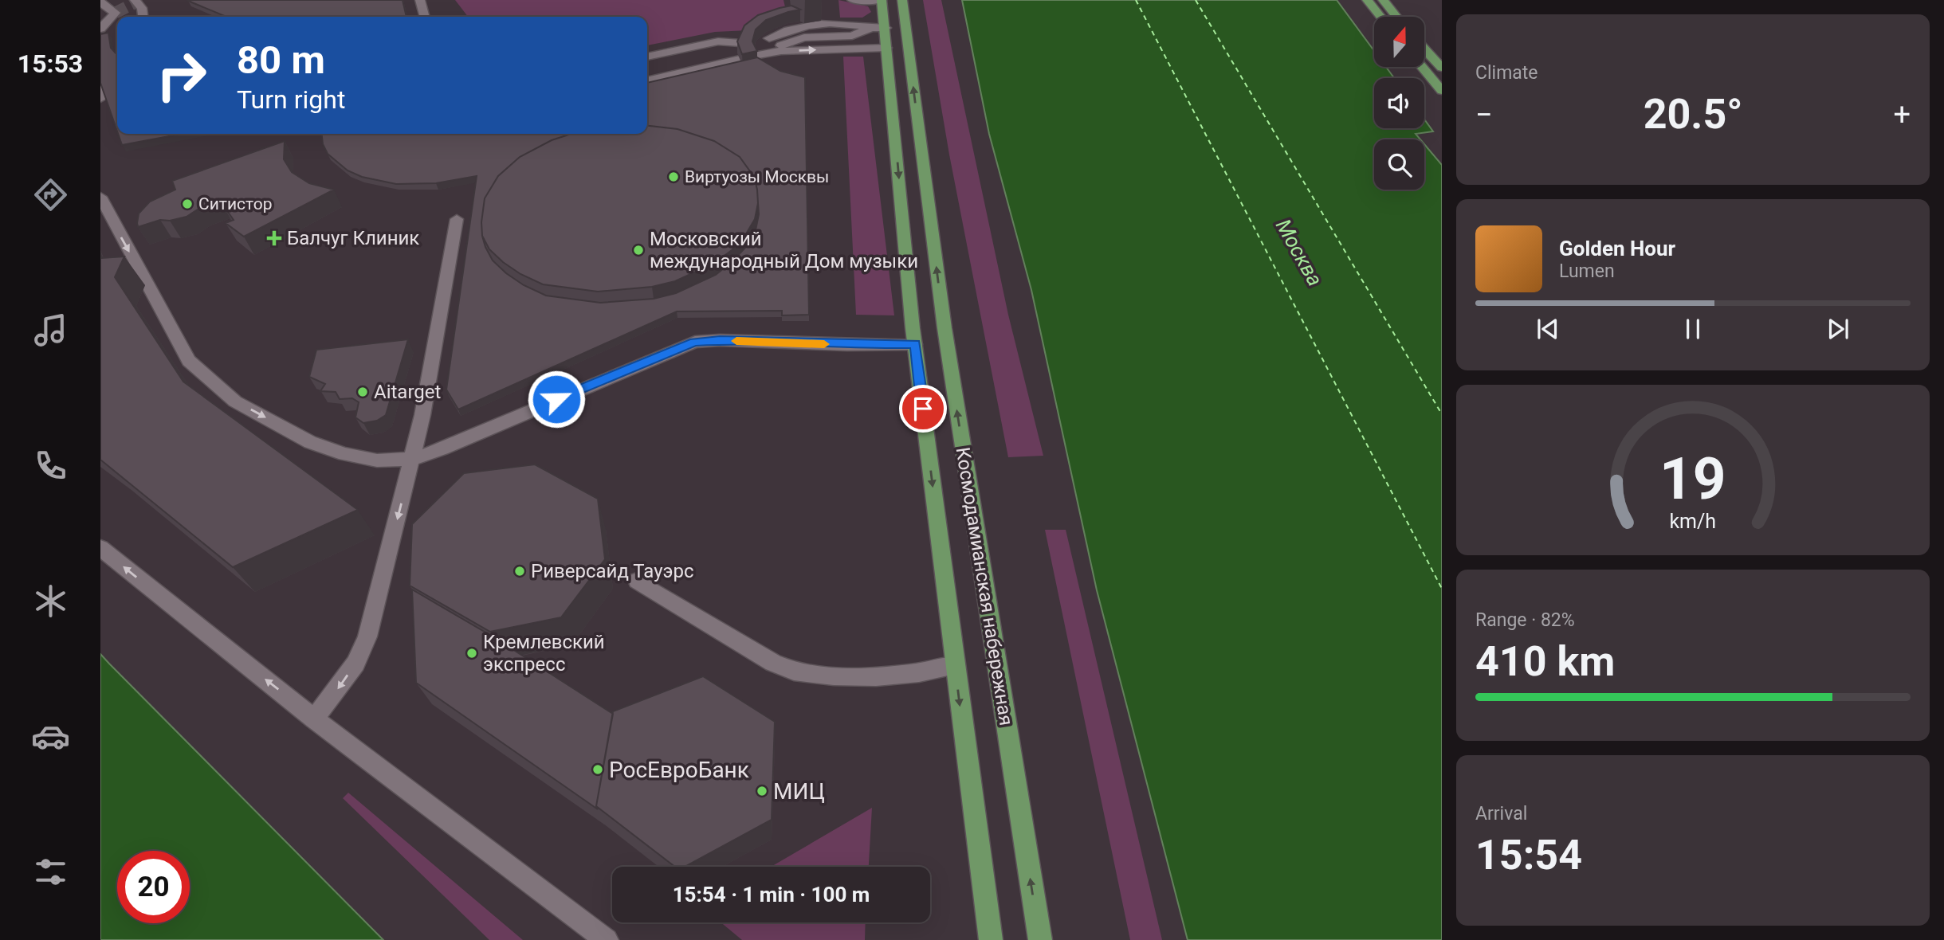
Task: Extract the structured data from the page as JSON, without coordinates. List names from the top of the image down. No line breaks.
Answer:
{"streets":{"main road":["Космодамианская набережная"]},"water":["Москва"],"places":{"other":["Виртуозы Москвы","Ситистор","Московский международный Дом музыки","Aitarget","Риверсайд Тауэрс","Кремлевский экспресс","РосЕвроБанк","МИЦ"],"health":["Балчуг Клиник"]},"north":"top","page":{"tabs":"15:53","tile":["Climate",["Range · 82%","410 km"],["Arrival","15:54"]],"turn":["80 m","Turn right"],"heat":["−","20.5°","+"],"song":["Golden Hour","Lumen"],"limit":"20","trip":"15:54 · 1 min · 100 m","gauge":["19","km/h"]}}
